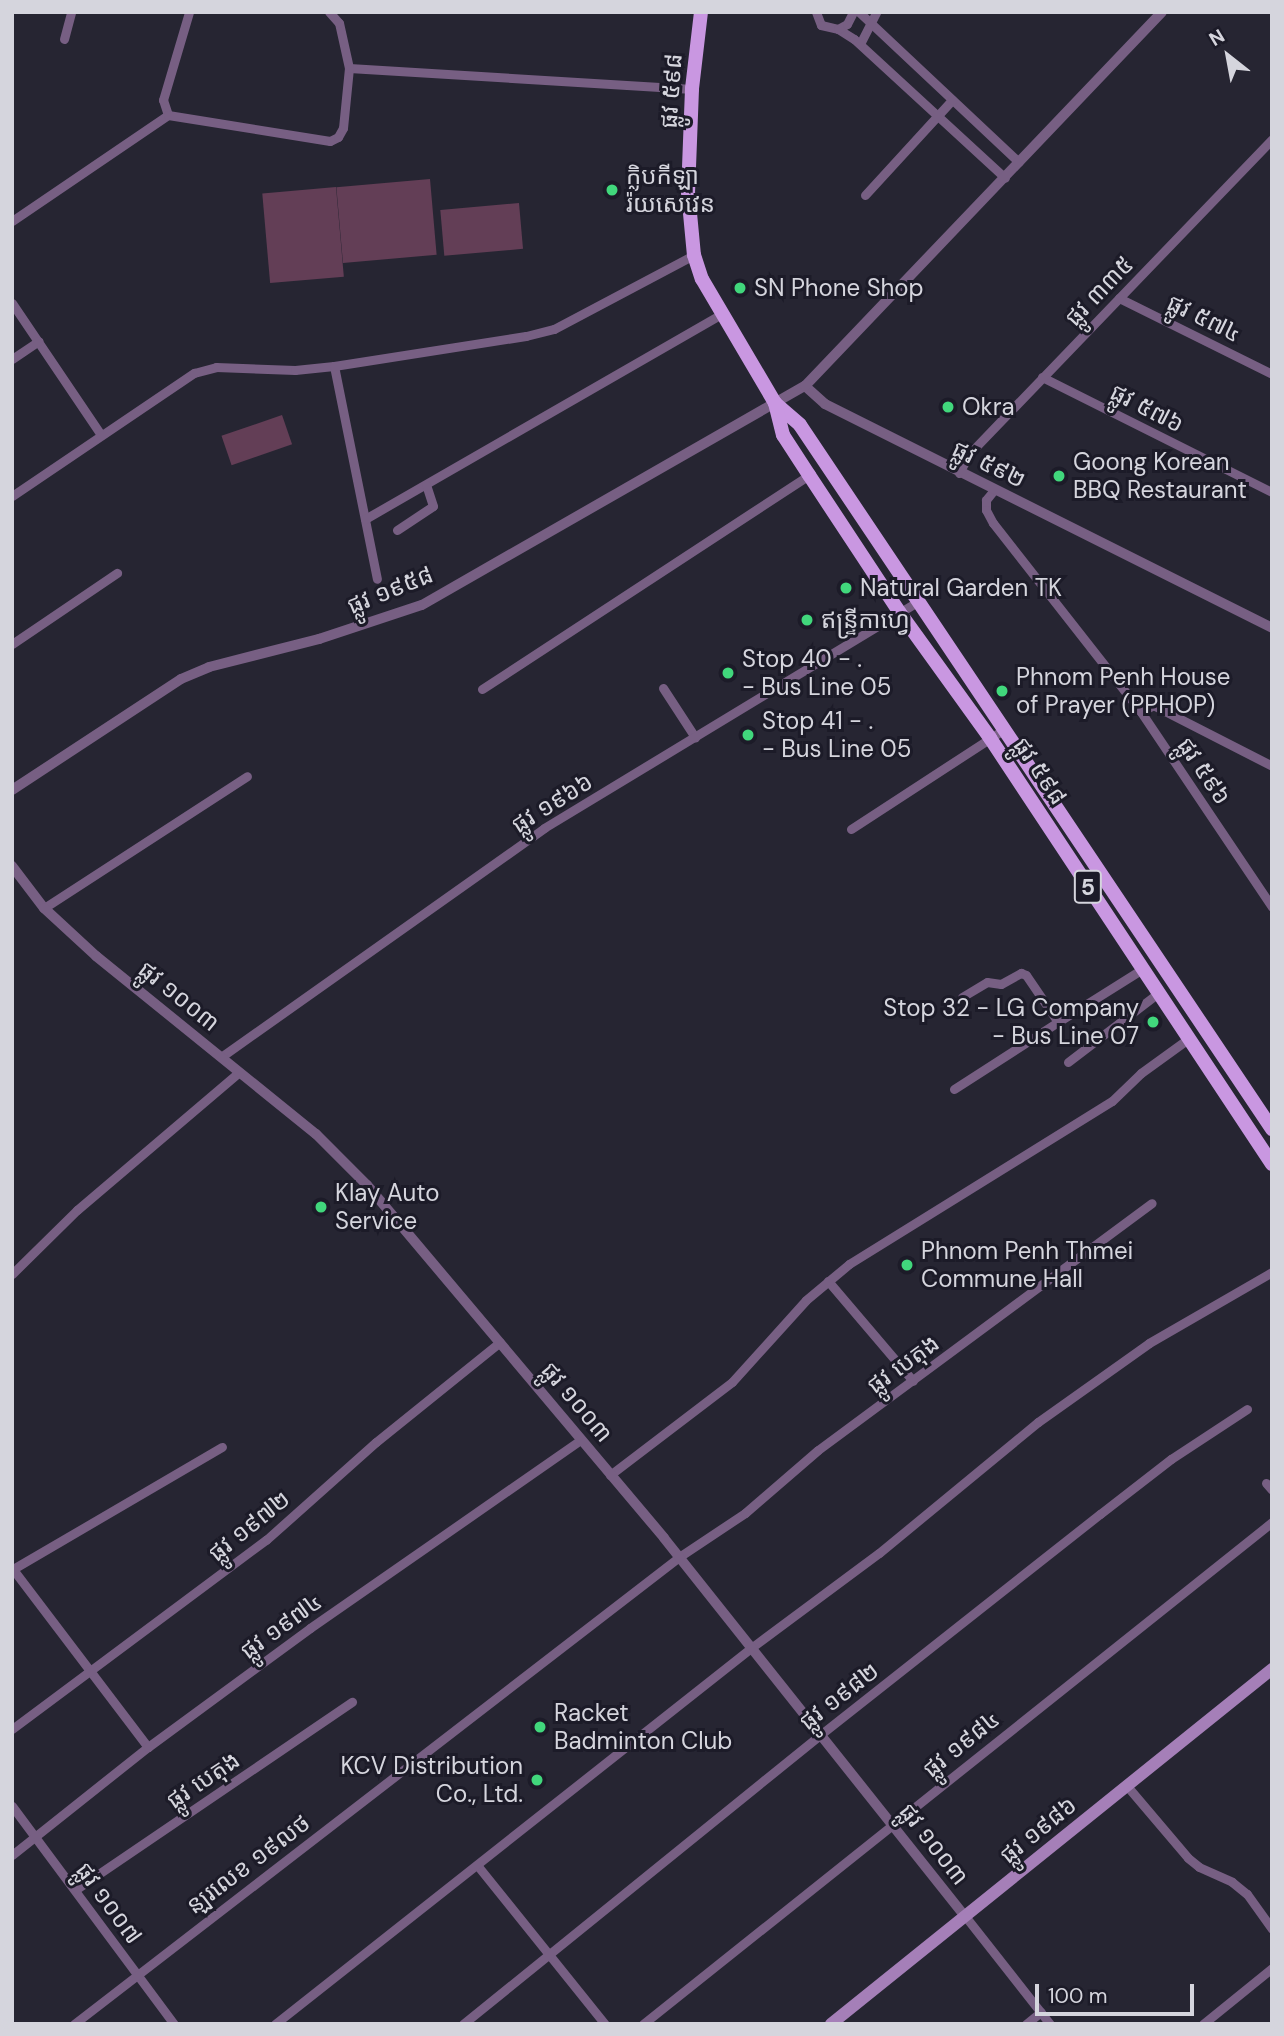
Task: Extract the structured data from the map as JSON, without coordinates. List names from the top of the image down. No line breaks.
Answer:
{"streets":{"main road":["ផ្លូវ ៥៩៨","5","ផ្លូវ ១៩៨៦"],"street":["ផ្លូវ ៣៣៥","ផ្លូវ ៥៧៤","ផ្លូវ ៥៧៦","ផ្លូវ ៥៩២","ផ្លូវ ១៩៥៨","ផ្លូវ ៥៩៦","ផ្លូវ ១៩៦៦","ផ្លូវ ១០០៣","ផ្លូវ បេតុង","ផ្លូវ ១៩៧២","ផ្លូវ ១៩៧៤","ផ្លូវ ១៩៨២","ផ្លូវ ១៩៨៤","ន្ឡរលេខ ១៩លថ","ផ្លូវ ១០០៧"]},"crossings":[["ផ្លូវ ៥៩៨","ផ្លូវ ១៩៥៨"],["ផ្លូវ ៥៩៨","ផ្លូវ ១៩៦៦"],["ផ្លូវ ៣៣៥","ផ្លូវ ៥៧៤"],["ផ្លូវ ៣៣៥","ផ្លូវ ៥៧៦"],["ផ្លូវ ៣៣៥","ផ្លូវ ៥៩២"],["ផ្លូវ ៥៩២","ផ្លូវ ១៩៥៨"],["ផ្លូវ ៥៩២","ផ្លូវ ៥៩៦"],["ផ្លូវ ១៩៦៦","ផ្លូវ ១០០៣"],["ផ្លូវ ១០០៣","ផ្លូវ បេតុង"],["ផ្លូវ ១០០៣","ផ្លូវ ១៩៧២"],["ផ្លូវ ១០០៣","ផ្លូវ ១៩៧៤"],["ផ្លូវ ១០០៣","ផ្លូវ ១៩៨២"],["ផ្លូវ ១០០៣","ផ្លូវ ១៩៨៤"],["ផ្លូវ ១០០៣","ផ្លូវ ១៩៨៦"],["ផ្លូវ ១០០៣","ន្ឡរលេខ ១៩លថ"],["ផ្លូវ បេតុង","ន្ឡរលេខ ១៩លថ"],["ផ្លូវ បេតុង","ផ្លូវ ១០០៧"],["ផ្លូវ ១៩៧៤","ផ្លូវ ១០០៧"],["ន្ឡរលេខ ១៩លថ","ផ្លូវ ១០០៧"]],"places":["ក្លិបកីឡា រ៉យសេវេន","SN Phone Shop","Okra","Goong Korean BBQ Restaurant","Natural Garden TK","ឥន្ទ្រីកាហ្វេ","Stop 40 - . - Bus Line 05","Phnom Penh House of Prayer (PPHOP)","Stop 41 - . - Bus Line 05","Stop 32 - LG Company - Bus Line 07","Klay Auto Service","Phnom Penh Thmei Commune Hall","Racket Badminton Club","KCV Distribution Co., Ltd."],"scale_bar":"100 m","north":"top left"}
